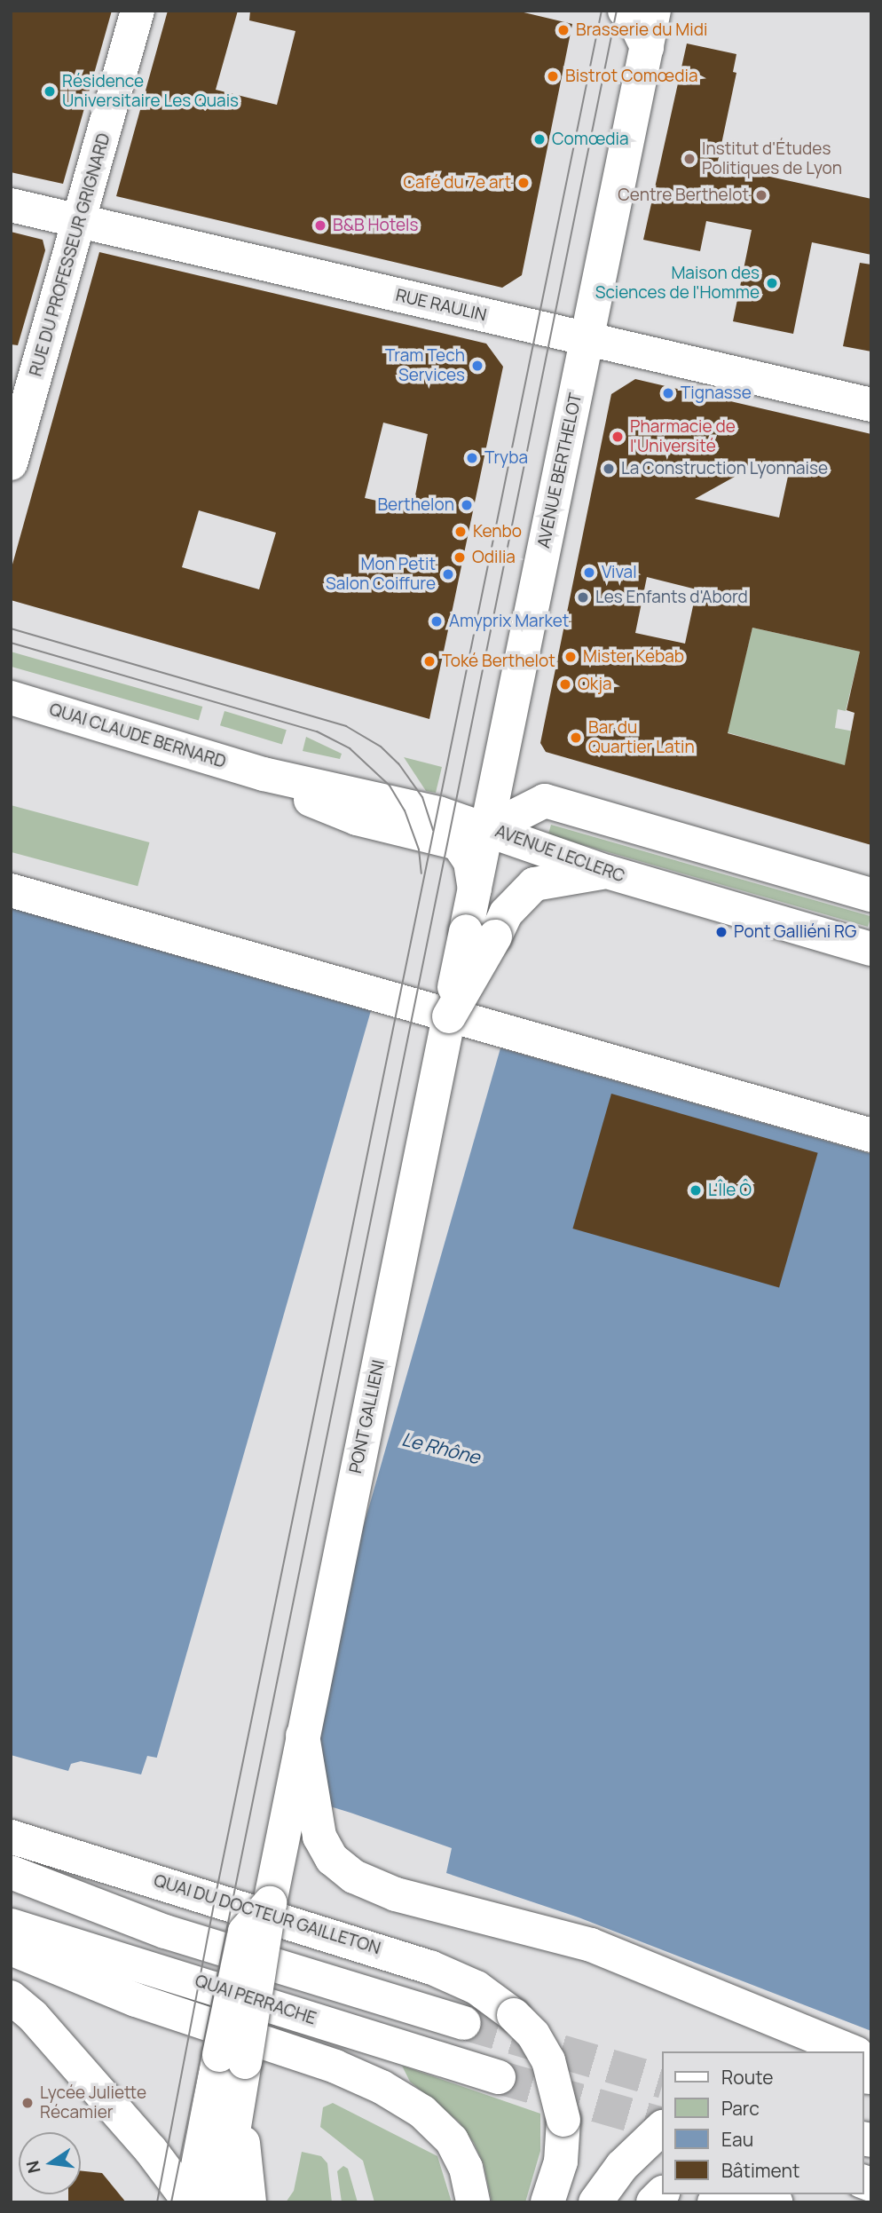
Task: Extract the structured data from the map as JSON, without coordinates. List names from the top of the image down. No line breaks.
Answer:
{"streets":{"main road":["RUE DU PROFESSEUR GRIGNARD","RUE RAULIN","AVENUE BERTHELOT","QUAI CLAUDE BERNARD","AVENUE LECLERC","PONT GALLIENI","QUAI DU DOCTEUR GAILLETON","QUAI PERRACHE"]},"crossings":[["RUE DU PROFESSEUR GRIGNARD","RUE RAULIN"],["RUE RAULIN","AVENUE BERTHELOT"],["AVENUE BERTHELOT","QUAI CLAUDE BERNARD"],["AVENUE BERTHELOT","AVENUE LECLERC"],["AVENUE BERTHELOT","PONT GALLIENI"],["QUAI CLAUDE BERNARD","AVENUE LECLERC"],["AVENUE LECLERC","PONT GALLIENI"]],"water":["Le Rhône"],"places":["Brasserie du Midi","Bistrot Comœdia","Résidence Universitaire Les Quais","Comœdia","Institut d'Études Politiques de Lyon","Café du 7e art","Centre Berthelot","B&B Hotels","Maison des Sciences de l'Homme","Tram Tech Services","Tignasse","Pharmacie de l'Université","Tryba","La Construction Lyonnaise","Berthelon","Kenbo","Odilia","Vival","Mon Petit Salon Coiffure","Les Enfants d'Abord","Amyprix Market","Mister Kebab","Toké Berthelot","Okja","Bar du Quartier Latin","Pont Galliéni RG","L'Île Ô","Lycée Juliette Récamier"],"legend":["Route","Parc","Eau","Bâtiment"],"north":"left"}
